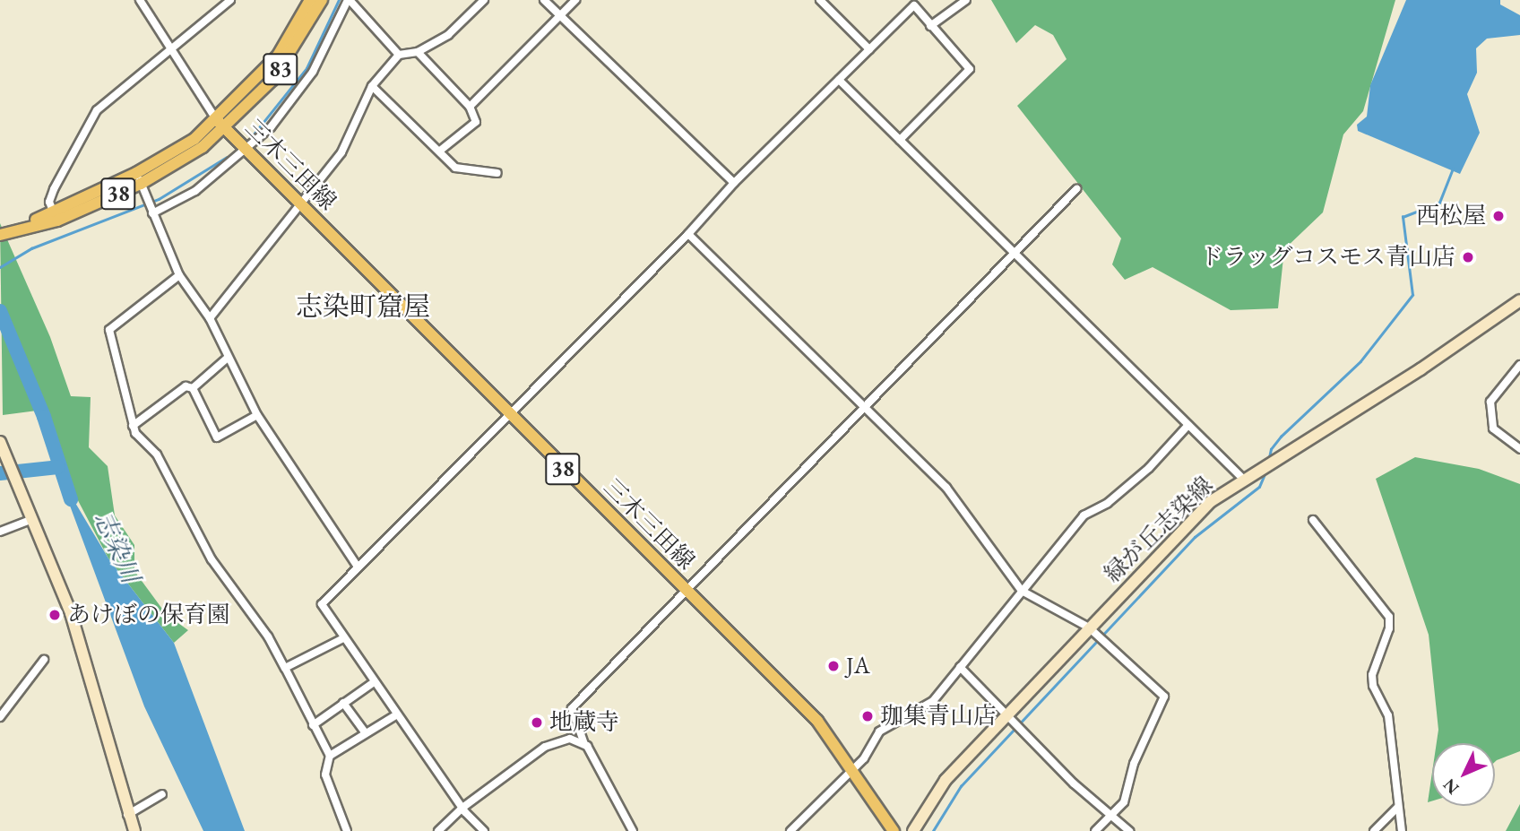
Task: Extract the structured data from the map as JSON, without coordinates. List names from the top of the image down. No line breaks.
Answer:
{"streets":{"main road":["83","三木三田線","38"],"street":["緑が丘志染線"]},"crossings":[["83","三木三田線"]],"districts":["志染町窟屋"],"water":["志染川"],"places":["西松屋","ドラッグコスモス青山店","あけぼの保育園","JA","珈集青山店","地蔵寺"],"north":"bottom left"}
